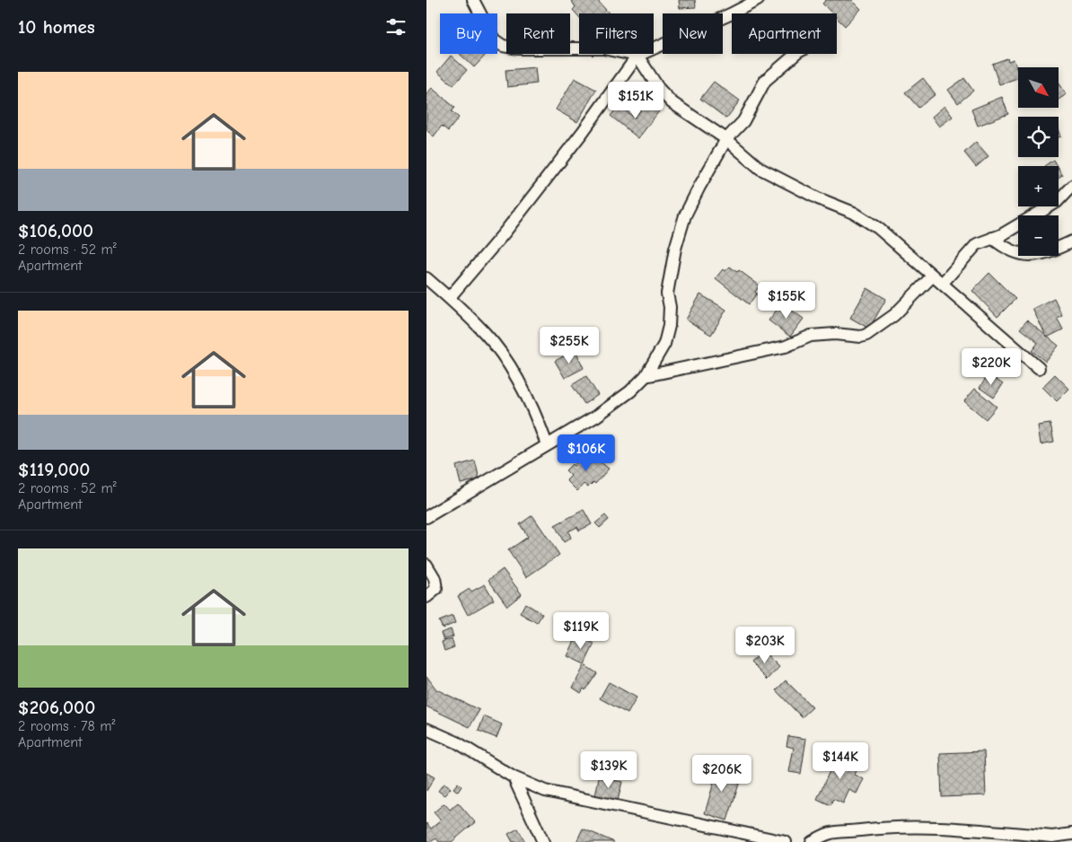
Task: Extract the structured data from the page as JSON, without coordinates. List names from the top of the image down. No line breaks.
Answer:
{"north":"bottom right","page":{"heading":"10 homes","chip":["Buy","Rent","Filters","New","Apartment"],"list":[{"name":"$106,000","note":"2 rooms · 52 m² · Apartment"},{"name":"$119,000","note":"2 rooms · 52 m² · Apartment"},{"name":"$206,000","note":"2 rooms · 78 m² · Apartment"}],"map_buttons":["+","−"],"price":["$151K","$155K","$255K","$220K","$106K","$119K","$203K","$144K","$139K","$206K"]}}
